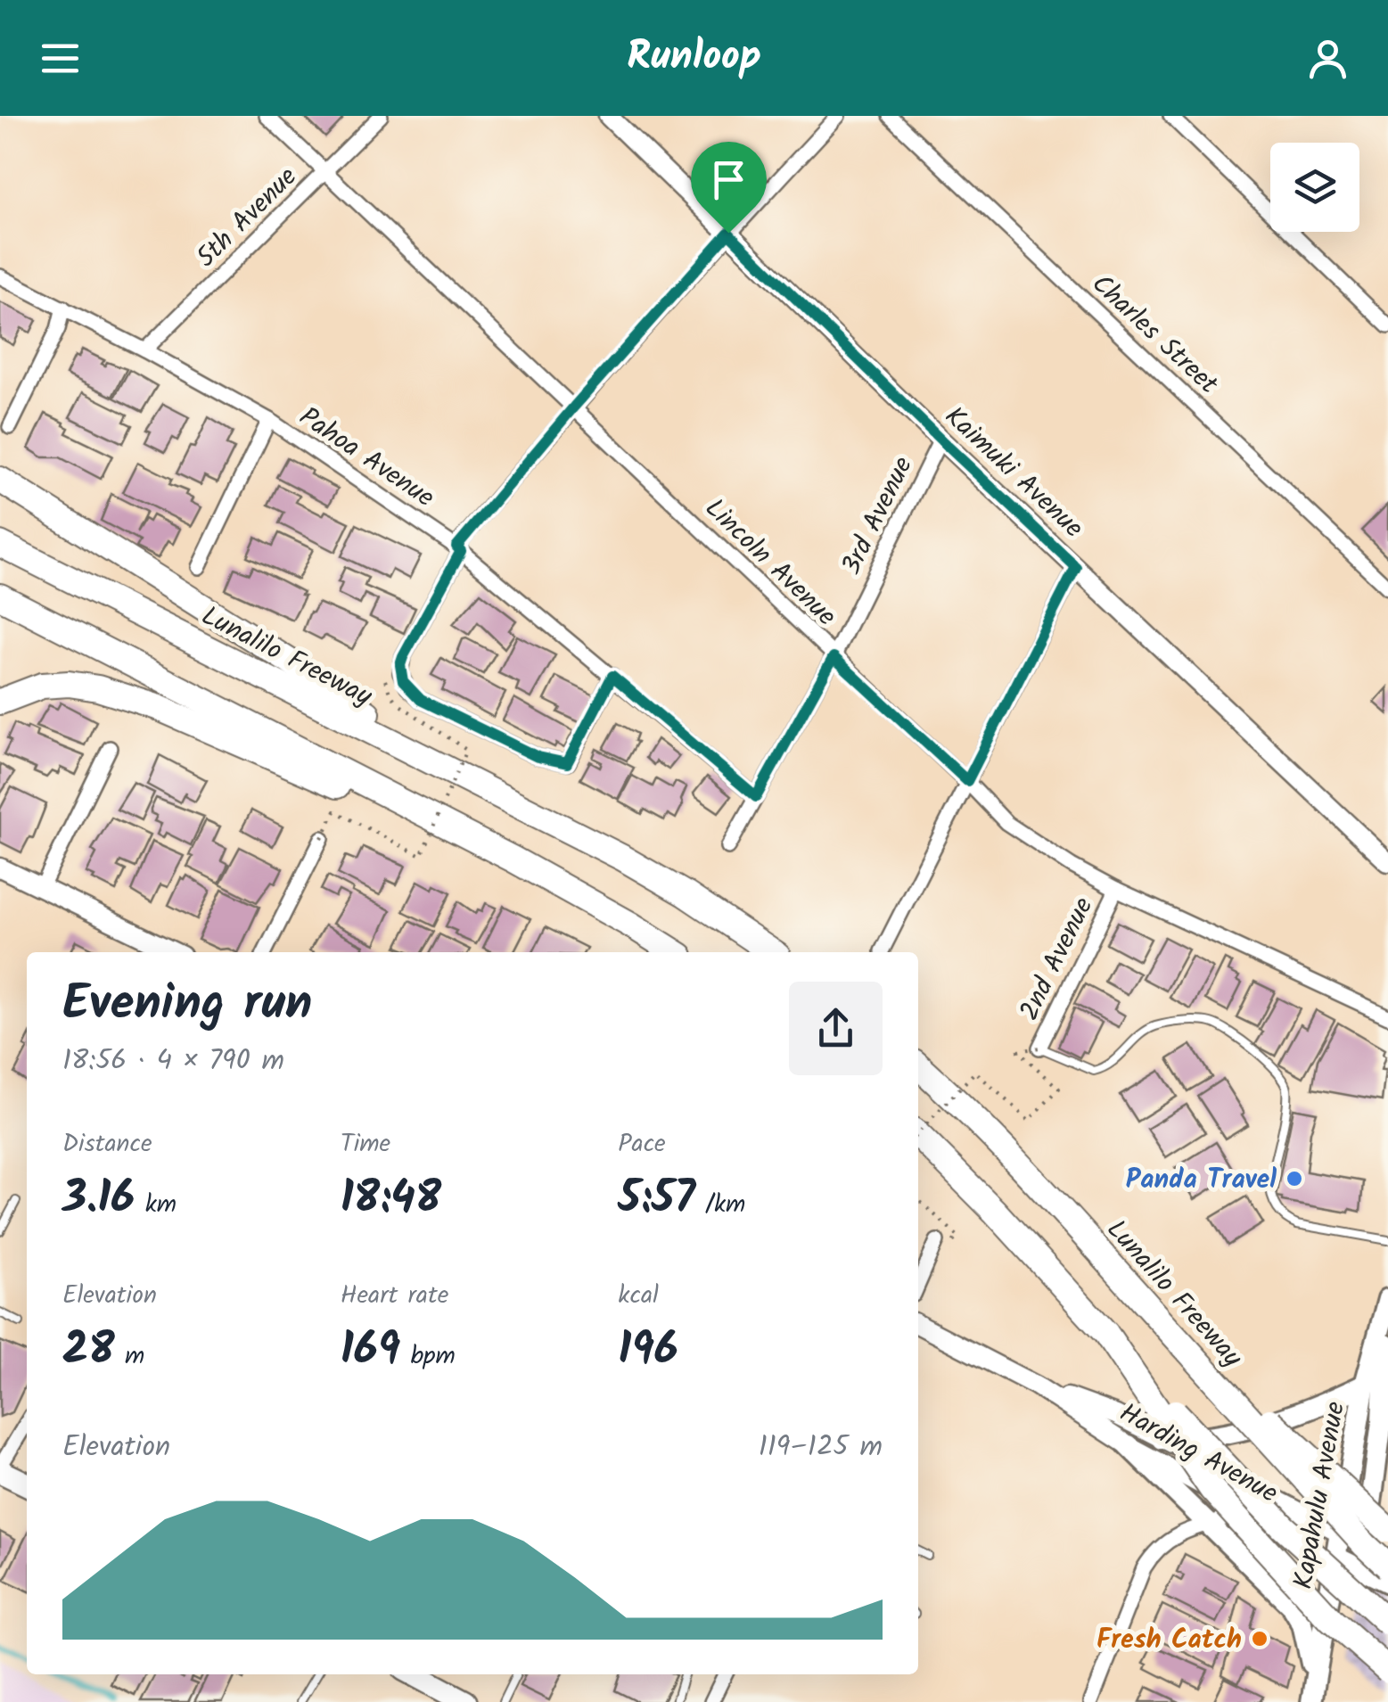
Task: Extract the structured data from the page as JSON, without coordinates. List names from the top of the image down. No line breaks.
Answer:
{"streets":{"highway":["Lunalilo Freeway"],"main road":["Harding Avenue","Kapahulu Avenue"],"street":["5th Avenue","Charles Street","Pahoa Avenue","Kaimuki Avenue","3rd Avenue","Lincoln Avenue","2nd Avenue"]},"crossings":[["5th Avenue","Pahoa Avenue"],["5th Avenue","Lincoln Avenue"],["Pahoa Avenue","3rd Avenue"],["Kaimuki Avenue","3rd Avenue"],["3rd Avenue","Lincoln Avenue"],["Lincoln Avenue","2nd Avenue"],["Harding Avenue","Kapahulu Avenue"]],"places":["Panda Travel","Fresh Catch"],"page":{"header":"Runloop","heading":["Evening run","18:56 · 4 × 790 m"],"stats":[["Distance","3.16 km"],["Time","18:48"],["Pace","5:57 /km"],["Elevation","28 m"],["Heart rate","169 bpm"],["kcal","196"]],"chart":["Elevation","119–125 m"]}}
